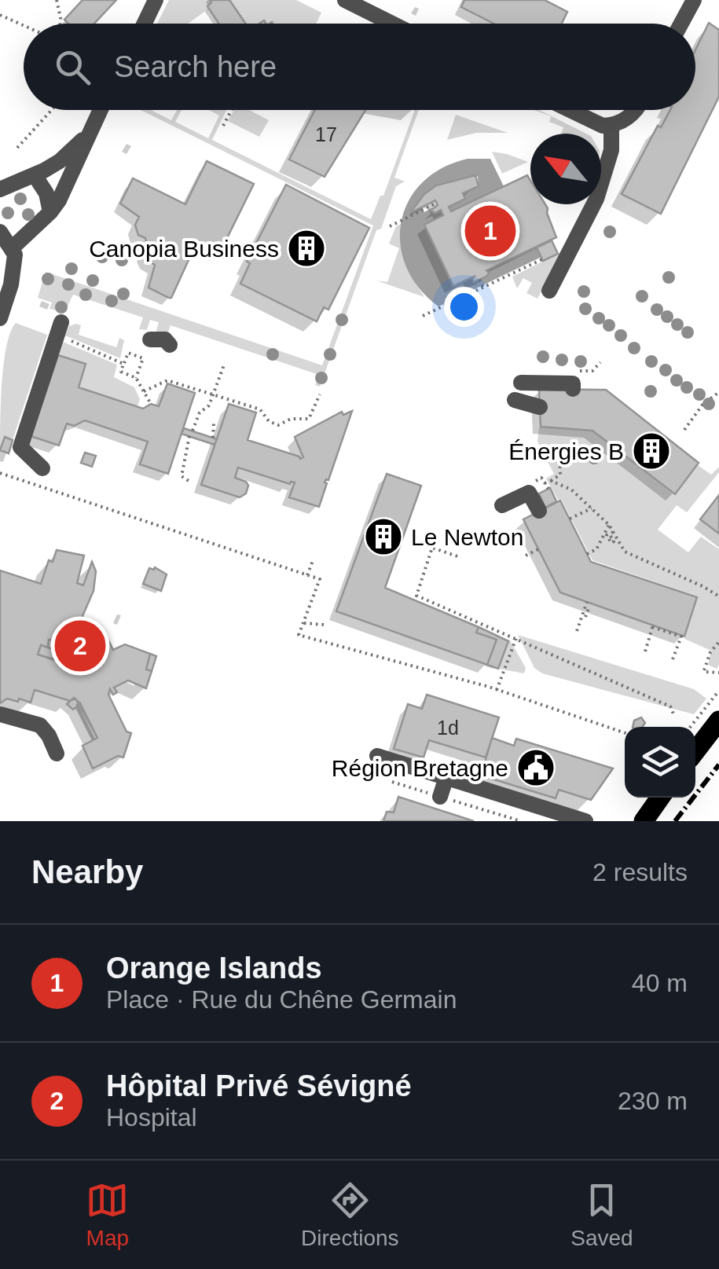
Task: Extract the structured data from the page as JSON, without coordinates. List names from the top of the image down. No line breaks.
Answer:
{"places":{"building":["Canopia Business","Énergies B","Le Newton"],"public building":["Région Bretagne"]},"house_numbers":["17","1d"],"north":"top left","page":{"search":"Search here","pins":["1","2"],"heading":["Nearby","2 results"],"list":[{"mark":"1","name":"Orange Islands","note":"Place · Rue du Chêne Germain","value":"40 m"},{"mark":"2","name":"Hôpital Privé Sévigné","note":"Hospital","value":"230 m"}],"nav":["Map","Directions","Saved"]}}
